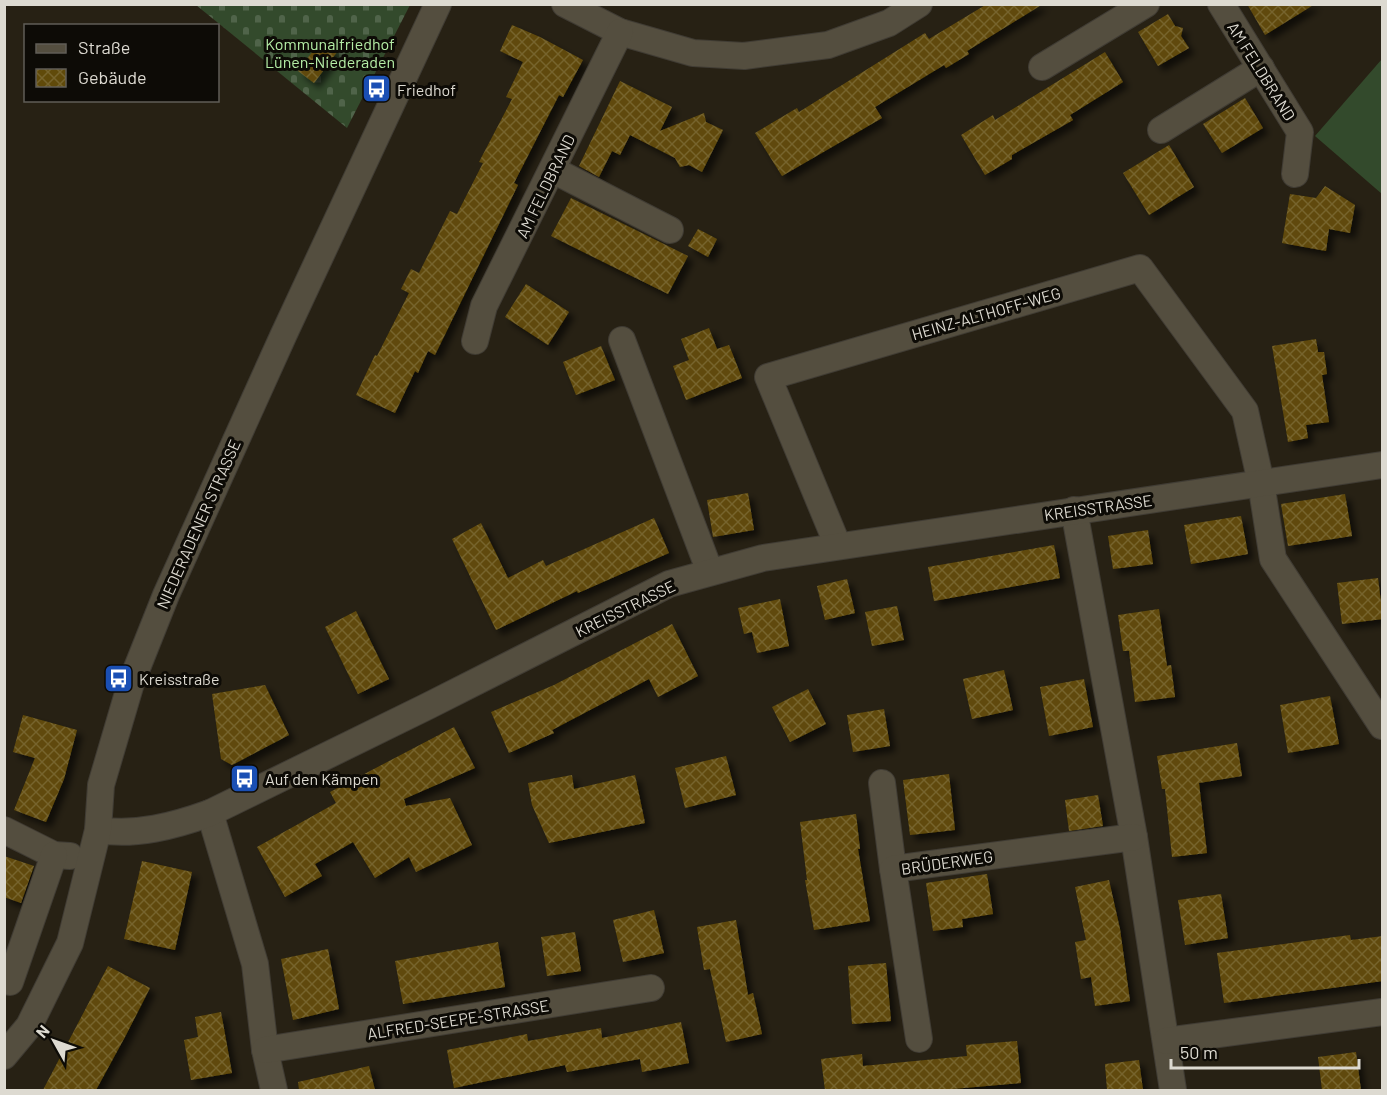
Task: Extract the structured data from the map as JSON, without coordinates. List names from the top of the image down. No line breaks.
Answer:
{"streets":{"street":["AM FELDBRAND","HEINZ-ALTHOFF-WEG","KREISSTRASSE","NIEDERADENER STRASSE","BRÜDERWEG","ALFRED-SEEPE-STRASSE"]},"crossings":[["HEINZ-ALTHOFF-WEG","KREISSTRASSE"],["KREISSTRASSE","NIEDERADENER STRASSE"]],"parks":["Kommunalfriedhof Lünen-Niederaden"],"places":{"bus stop":["Friedhof","Kreisstraße","Auf den Kämpen"]},"legend":["Straße","Gebäude"],"scale_bar":"50 m","north":"top left"}
